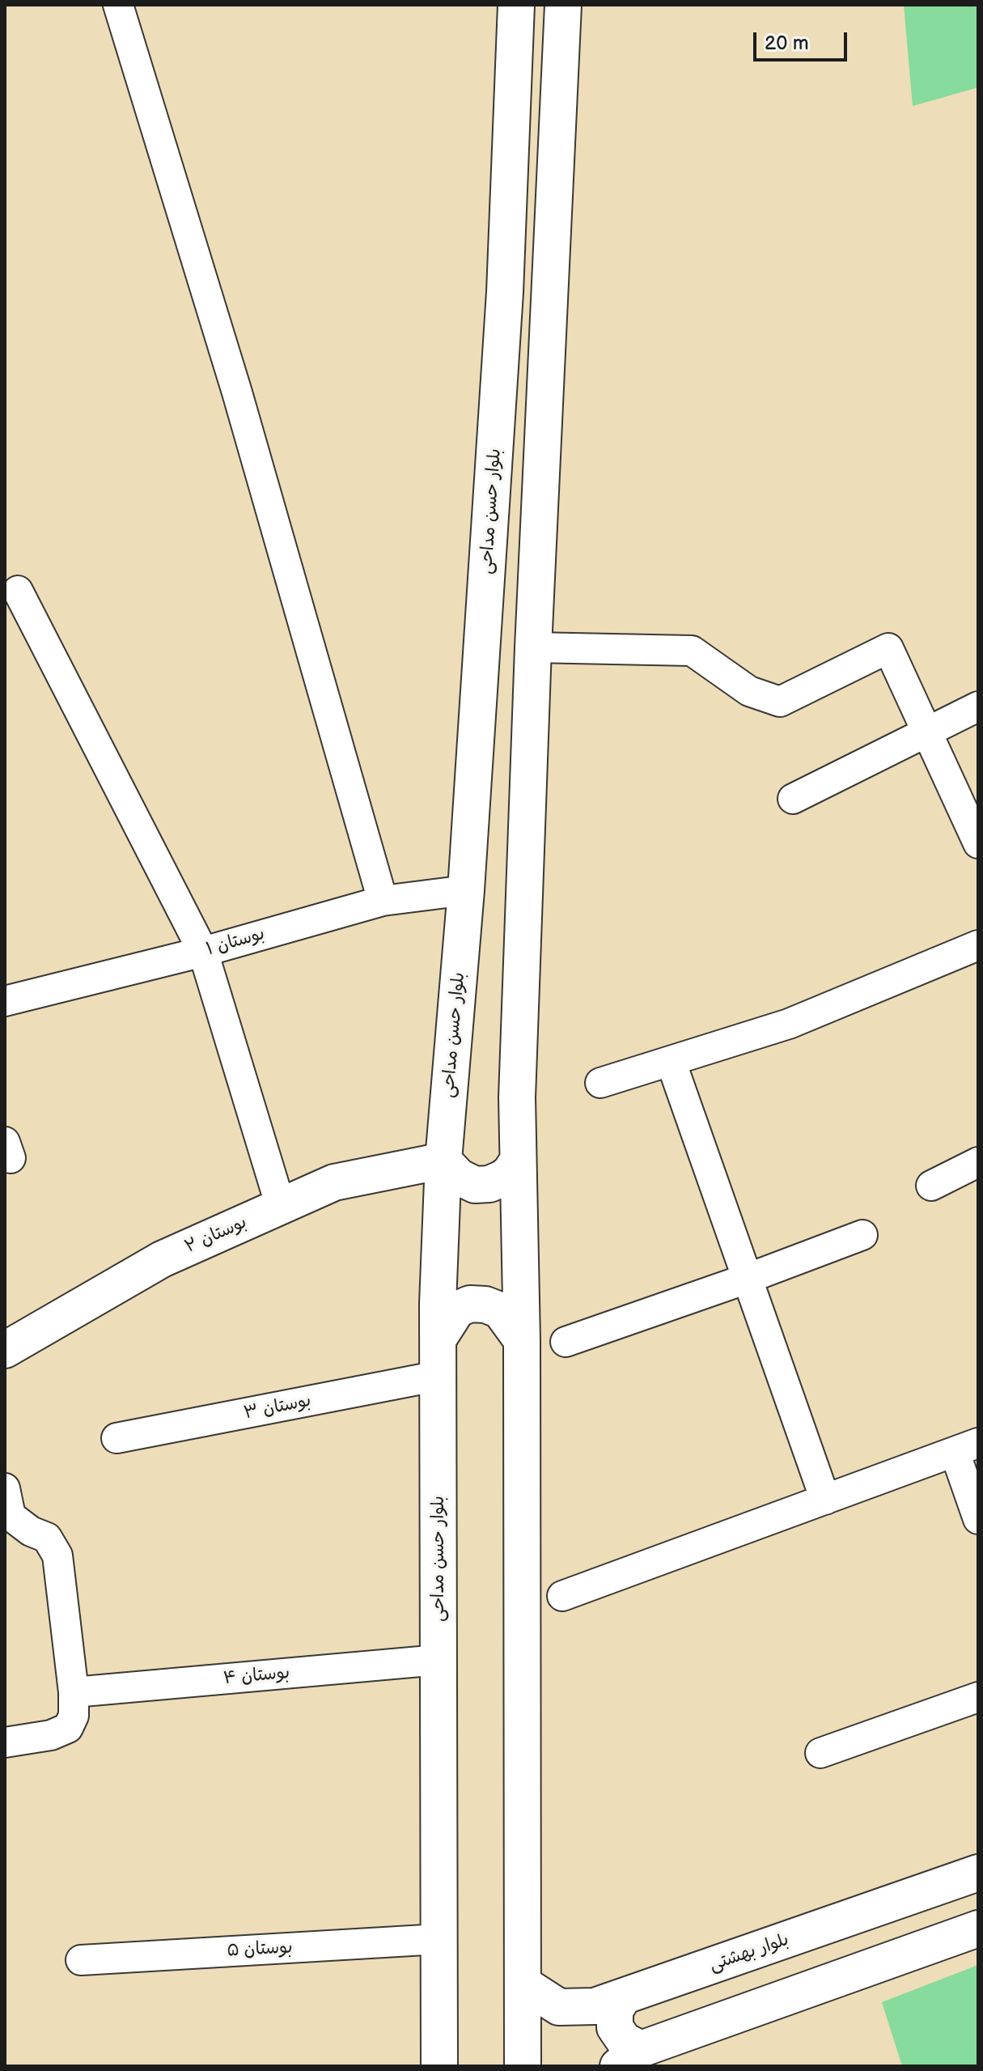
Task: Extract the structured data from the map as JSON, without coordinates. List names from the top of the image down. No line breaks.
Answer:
{"streets":{"main road":["بلوار حسن مداحی","بوستان ۲","بلوار بهشتی"],"street":["بوستان ۱","بوستان ۳","بوستان ۴","بوستان ۵"]},"crossings":[["بلوار حسن مداحی","بوستان ۱"],["بلوار حسن مداحی","بوستان ۲"],["بلوار حسن مداحی","بوستان ۳"],["بلوار حسن مداحی","بوستان ۴"],["بلوار حسن مداحی","بوستان ۵"]],"scale_bar":"20 m"}
